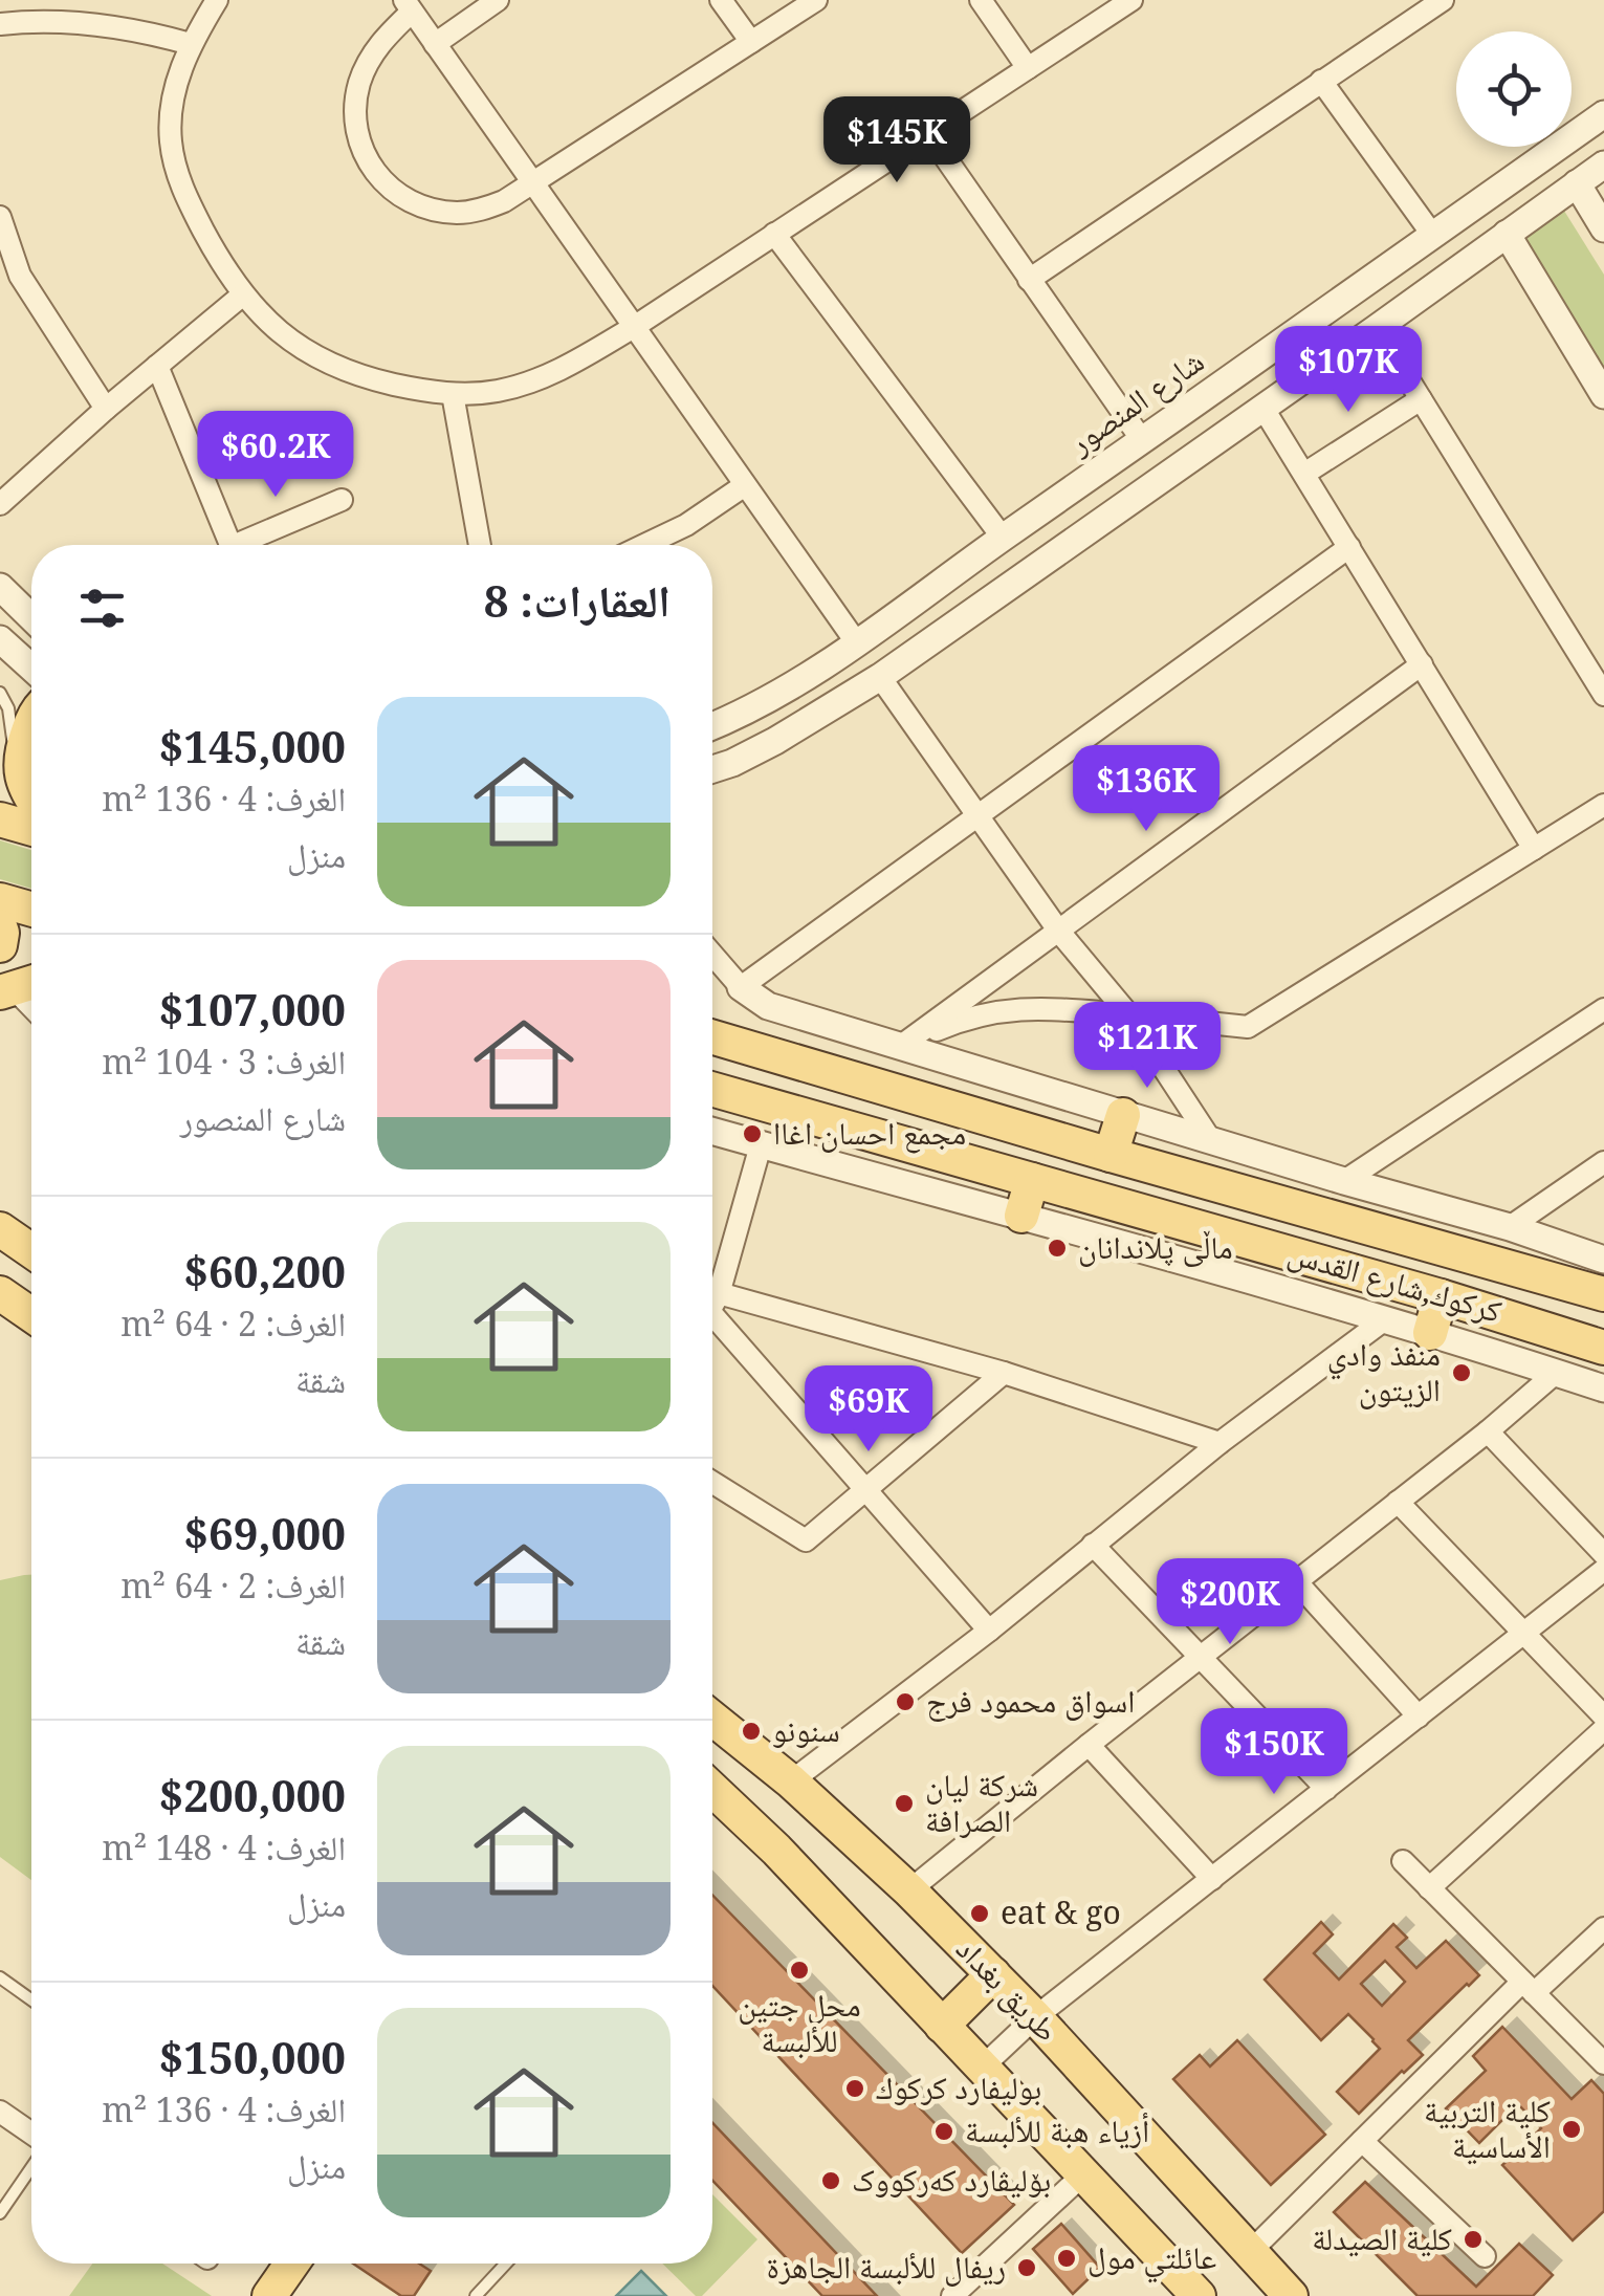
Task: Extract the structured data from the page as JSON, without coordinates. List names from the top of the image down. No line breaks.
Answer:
{"streets":{"main road":["كركوك,شارع القدس","طريق بغداد"],"street":["شارع المنصور"]},"places":["مجمع احسان اغاا","ماڵی پلاندانان","منفذ وادي الزيتون","اسواق محمود فرج","سنونو","شركة ليان الصرافة","eat & go","محل جتين للألبسة","بوليفارد كركوك","كلية التربية الأساسية","أزياء هبة للألبسة","بۆلیڤارد کەرکووک","كلية الصيدلة","عائلتي مول","ريفال للألبسة الجاهزة"],"page":{"price":["$145K","$107K","$60.2K","$136K","$121K","$69K","$200K","$150K"],"heading":"العقارات: 8","list":[{"name":"$145,000","note":"الغرف: 4 · 136 m² · منزل"},{"name":"$107,000","note":"الغرف: 3 · 104 m² · شارع المنصور"},{"name":"$60,200","note":"الغرف: 2 · 64 m² · شقة"},{"name":"$69,000","note":"الغرف: 2 · 64 m² · شقة"},{"name":"$200,000","note":"الغرف: 4 · 148 m² · منزل"},{"name":"$150,000","note":"الغرف: 4 · 136 m² · منزل"}]}}
